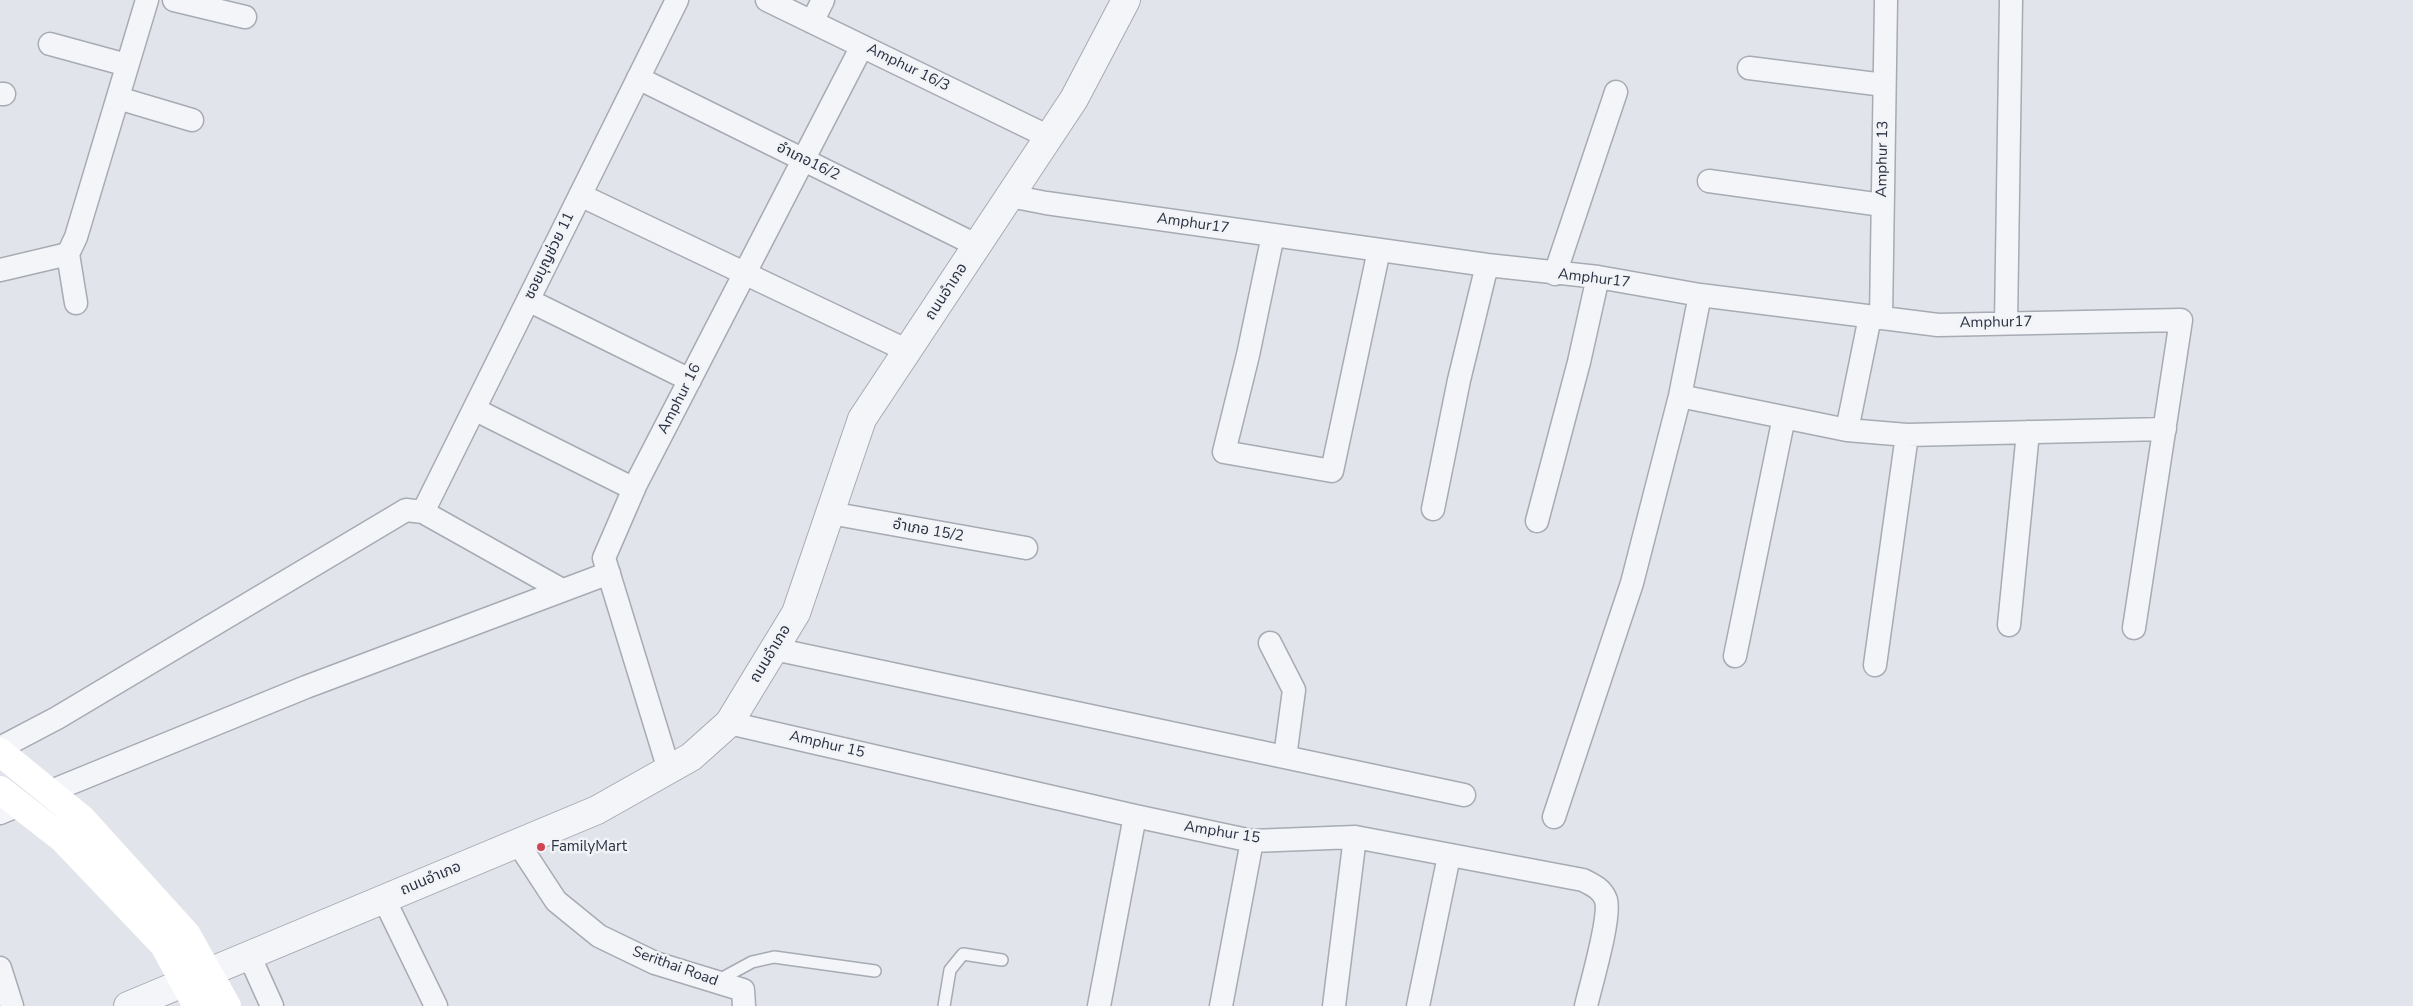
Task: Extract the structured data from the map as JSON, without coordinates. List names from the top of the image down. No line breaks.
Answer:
{"streets":{"street":["Amphur 16/3","Amphur 13","อำเภอ16/2","Amphur17","ซอยบุญช่วย 11","ถนนอำเภอ","Amphur 16","อำเภอ 15/2","Amphur 15","Serithai Road"]},"crossings":[["Amphur 16/3","ถนนอำเภอ"],["Amphur 16/3","Amphur 16"],["Amphur 13","Amphur17"],["อำเภอ16/2","ซอยบุญช่วย 11"],["อำเภอ16/2","ถนนอำเภอ"],["อำเภอ16/2","Amphur 16"],["Amphur17","ถนนอำเภอ"],["ถนนอำเภอ","Amphur 16"],["ถนนอำเภอ","อำเภอ 15/2"],["ถนนอำเภอ","Amphur 15"],["ถนนอำเภอ","Serithai Road"]],"places":["FamilyMart"]}
